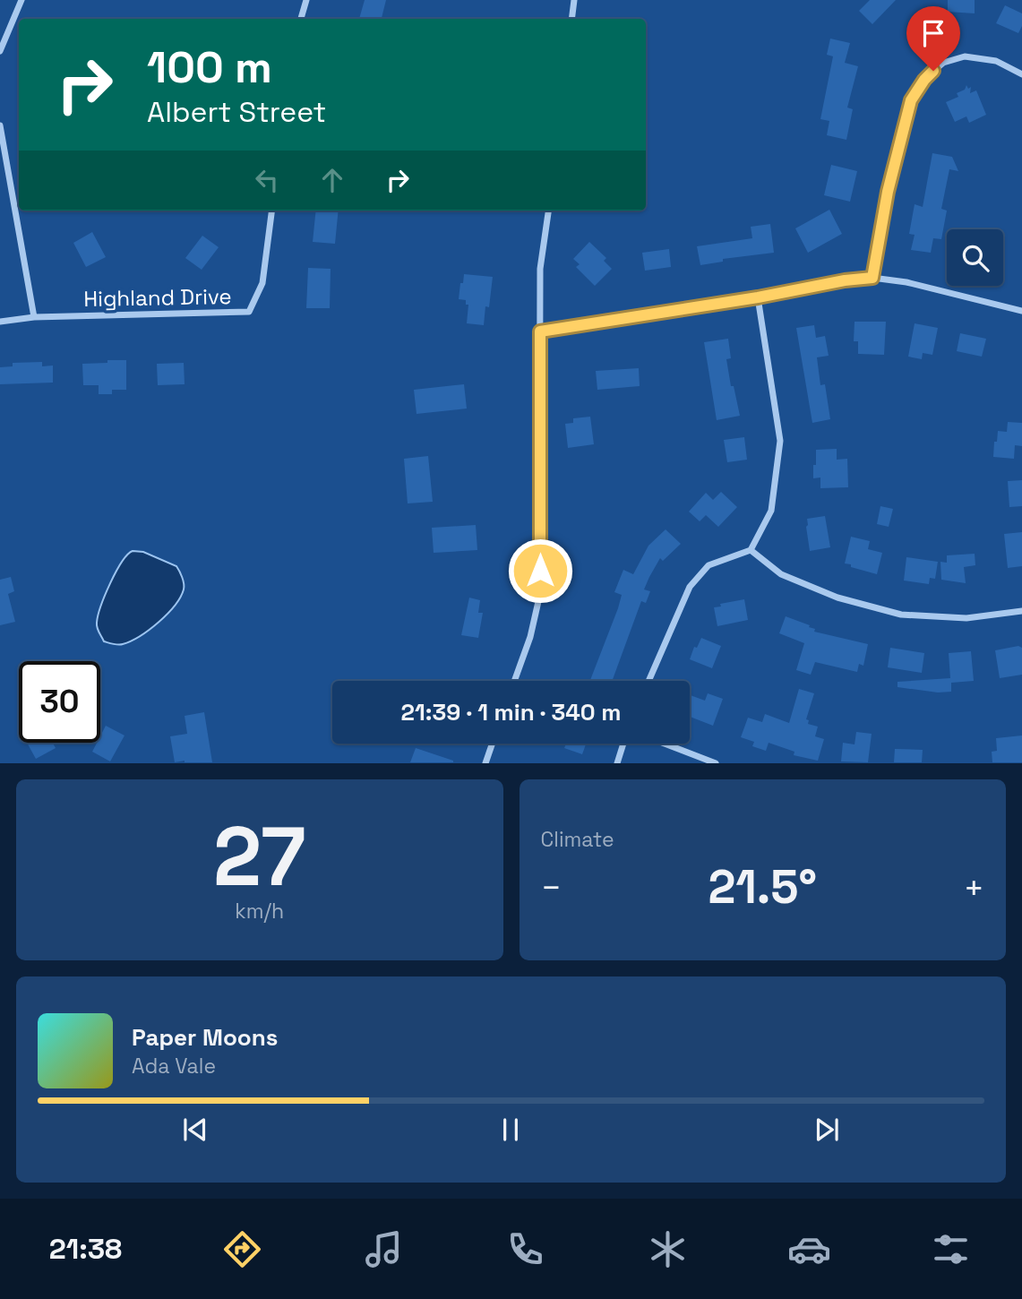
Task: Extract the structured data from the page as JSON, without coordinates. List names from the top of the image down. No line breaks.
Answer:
{"streets":{"street":["Highland Drive"]},"page":{"turn":["100 m","Albert Street"],"limit":"30","trip":"21:39 · 1 min · 340 m","tile":[["27","km/h"],"Climate"],"heat":["−","21.5°","+"],"song":["Paper Moons","Ada Vale"],"tabs":"21:38"}}
